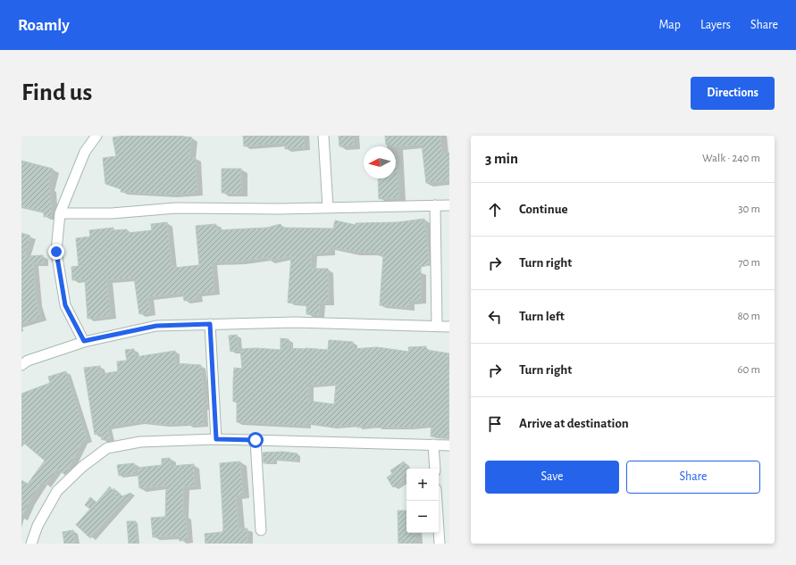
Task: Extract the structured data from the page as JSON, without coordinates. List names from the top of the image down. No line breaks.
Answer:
{"north":"left","page":{"header":"Roamly","nav":["Map","Layers","Share"],"buttons":["Directions",["Save","Share"]],"title":"Find us","heading":["3 min","Walk · 240 m"],"list":[["Continue","30 m"],["Turn right","70 m"],["Turn left","80 m"],["Turn right","60 m"],"Arrive at destination"],"map_buttons":["+","−"]}}
